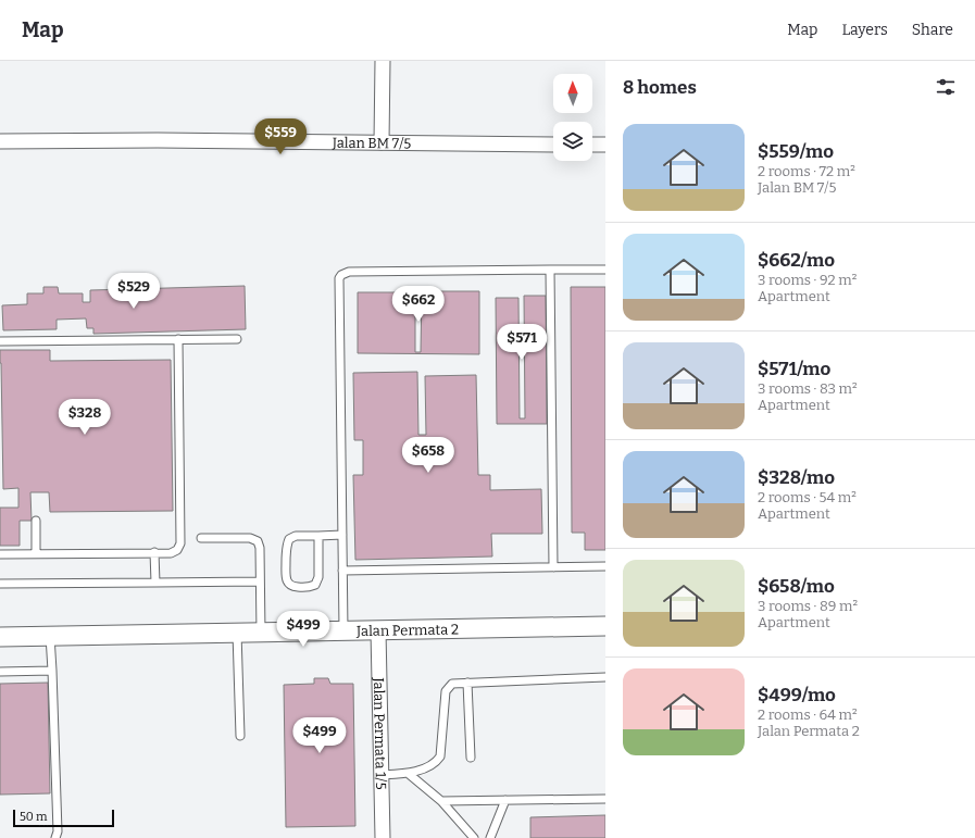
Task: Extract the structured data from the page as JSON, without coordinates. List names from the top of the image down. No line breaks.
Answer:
{"streets":{"street":["Jalan BM 7/5","Jalan Permata 2","Jalan Permata 1/5"]},"crossings":[["Jalan Permata 2","Jalan Permata 1/5"]],"scale_bar":"50 m","north":"top","page":{"header":"Map","nav":["Map","Layers","Share"],"heading":"8 homes","list":[{"name":"$559/mo","note":"2 rooms · 72 m² · Jalan BM 7/5"},{"name":"$662/mo","note":"3 rooms · 92 m² · Apartment"},{"name":"$571/mo","note":"3 rooms · 83 m² · Apartment"},{"name":"$328/mo","note":"2 rooms · 54 m² · Apartment"},{"name":"$658/mo","note":"3 rooms · 89 m² · Apartment"},{"name":"$499/mo","note":"2 rooms · 64 m² · Jalan Permata 2"}],"price":["$559","$529","$662","$571","$328","$658","$499","$499"],"scale":"50 m"}}
